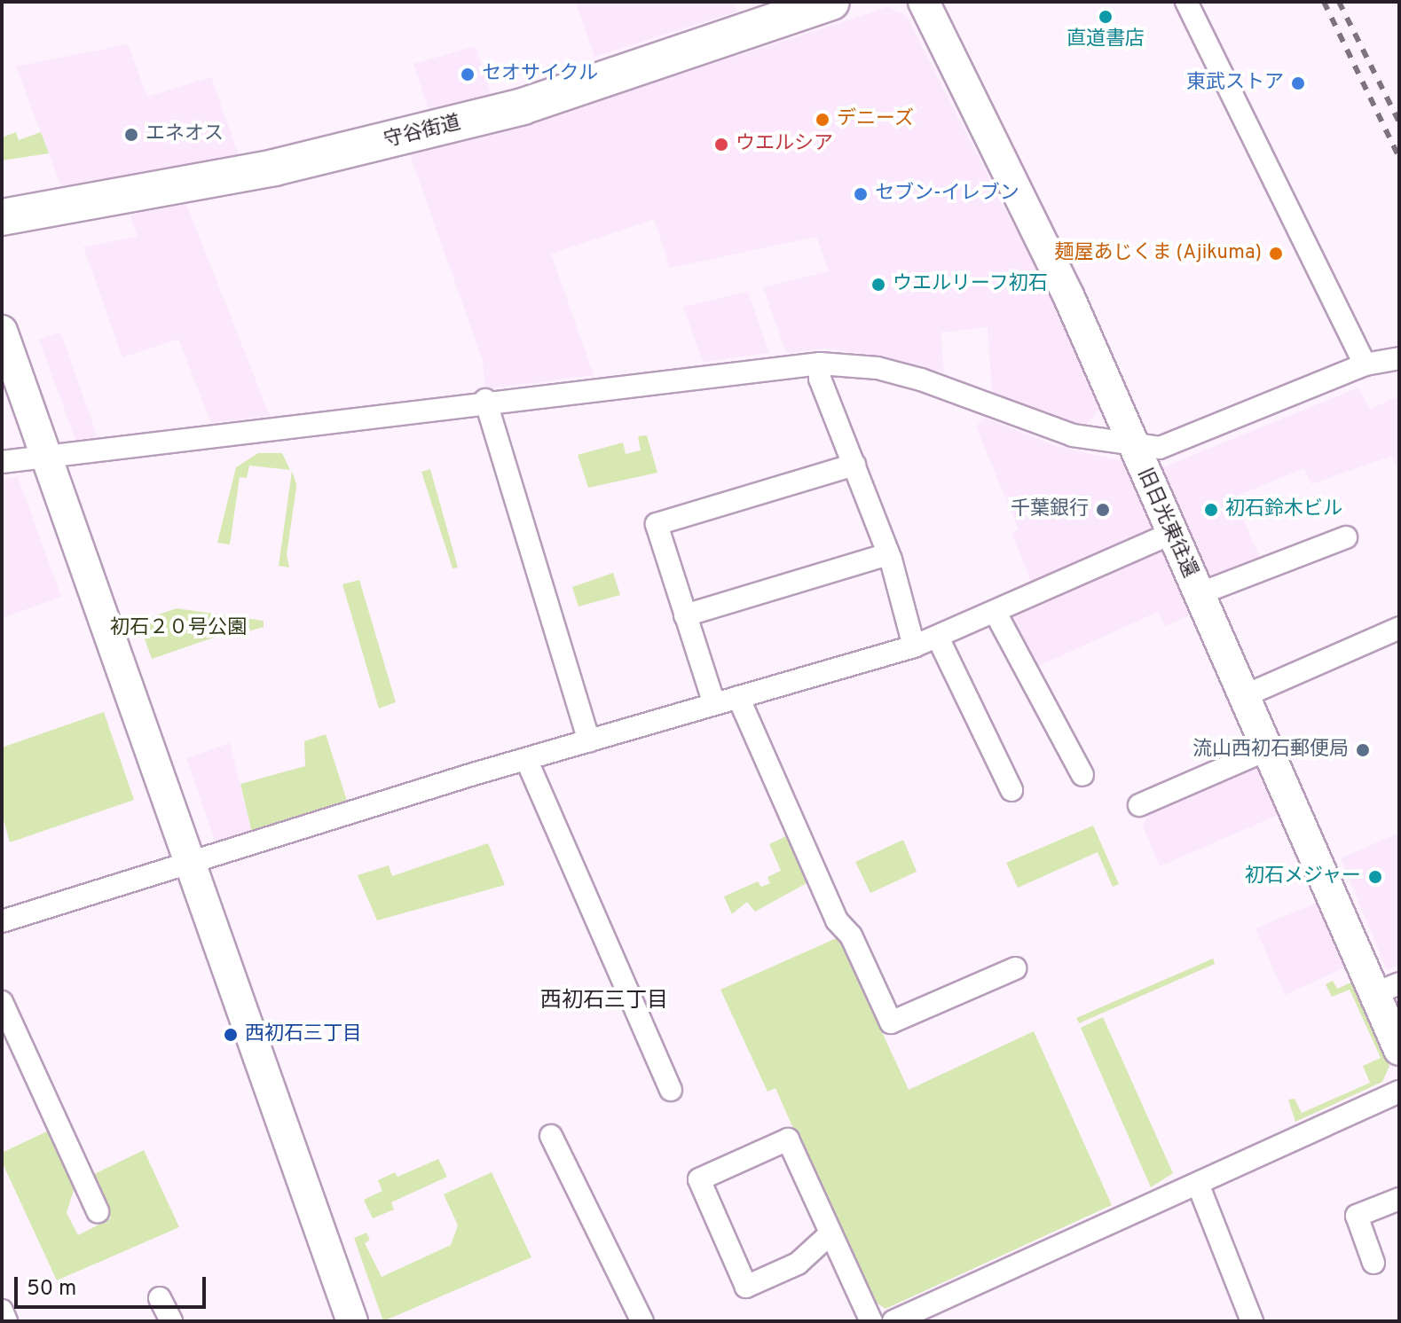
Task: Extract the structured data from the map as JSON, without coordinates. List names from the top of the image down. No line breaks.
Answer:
{"streets":{"main road":["守谷街道"],"street":["旧日光東往還"]},"districts":["西初石三丁目"],"parks":["初石２０号公園"],"places":["直道書店","セオサイクル","東武ストア","デニーズ","エネオス","ウエルシア","セブン-イレブン","麺屋あじくま (Ajikuma)","ウエルリーフ初石","千葉銀行","初石鈴木ビル","流山西初石郵便局","初石メジャー","西初石三丁目"],"scale_bar":"50 m"}
